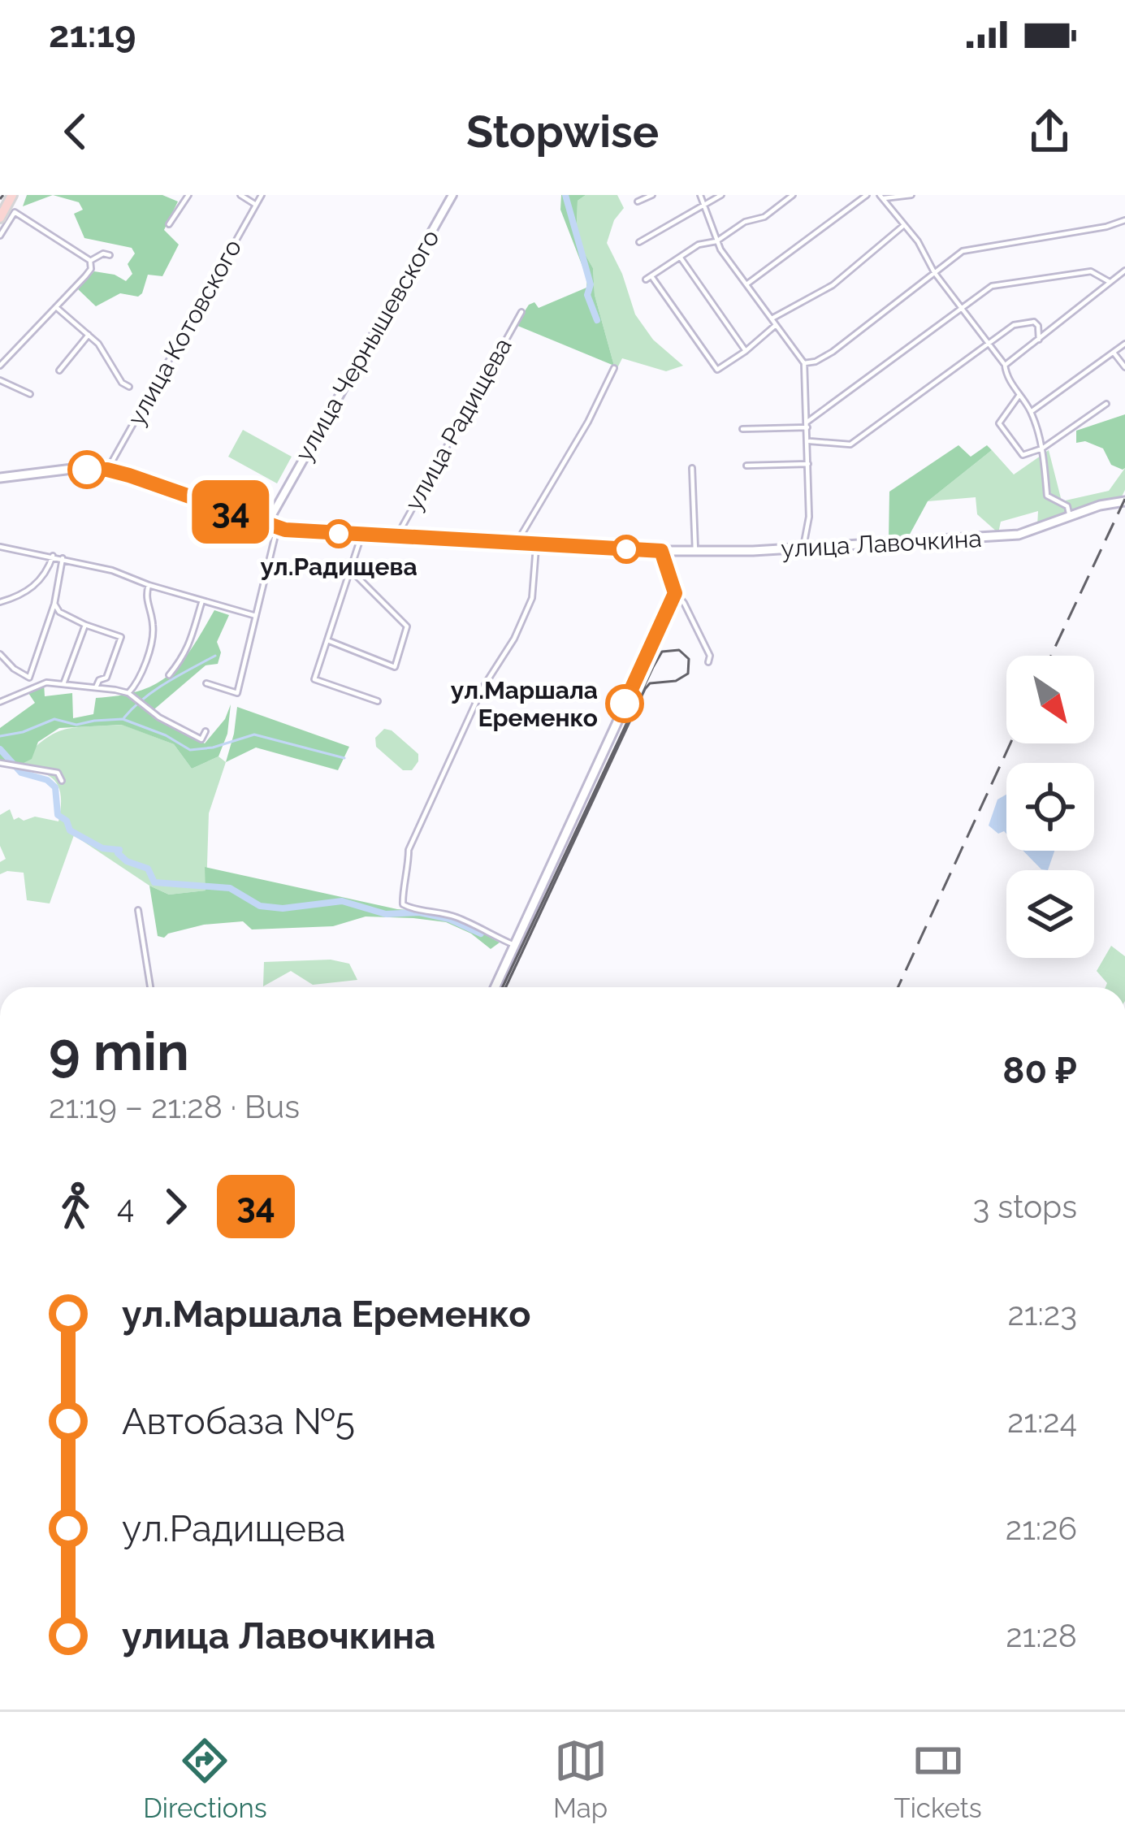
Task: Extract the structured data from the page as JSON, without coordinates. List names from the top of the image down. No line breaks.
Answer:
{"streets":{"main road":["улица Лавочкина"],"street":["улица Котовского","улица Чернышевского","улица Радищева"]},"crossings":[["улица Котовского","улица Лавочкина"],["улица Чернышевского","улица Лавочкина"],["улица Радищева","улица Лавочкина"]],"places":["ул.Радищева","ул.Маршала Еременко"],"lines":["bus line 34"],"north":"bottom right","page":{"status":"21:19","header":"Stopwise","on_map":"34","heading":["9 min","21:19 – 21:28 · Bus","80 ₽"],"legs":["4","34","3 stops"],"list":[{"name":"ул.Маршала Еременко","value":"21:23"},{"name":"Автобаза №5","value":"21:24"},{"name":"ул.Радищева","value":"21:26"},{"name":"улица Лавочкина","value":"21:28"}],"tabs":["Directions","Map","Tickets"]}}
